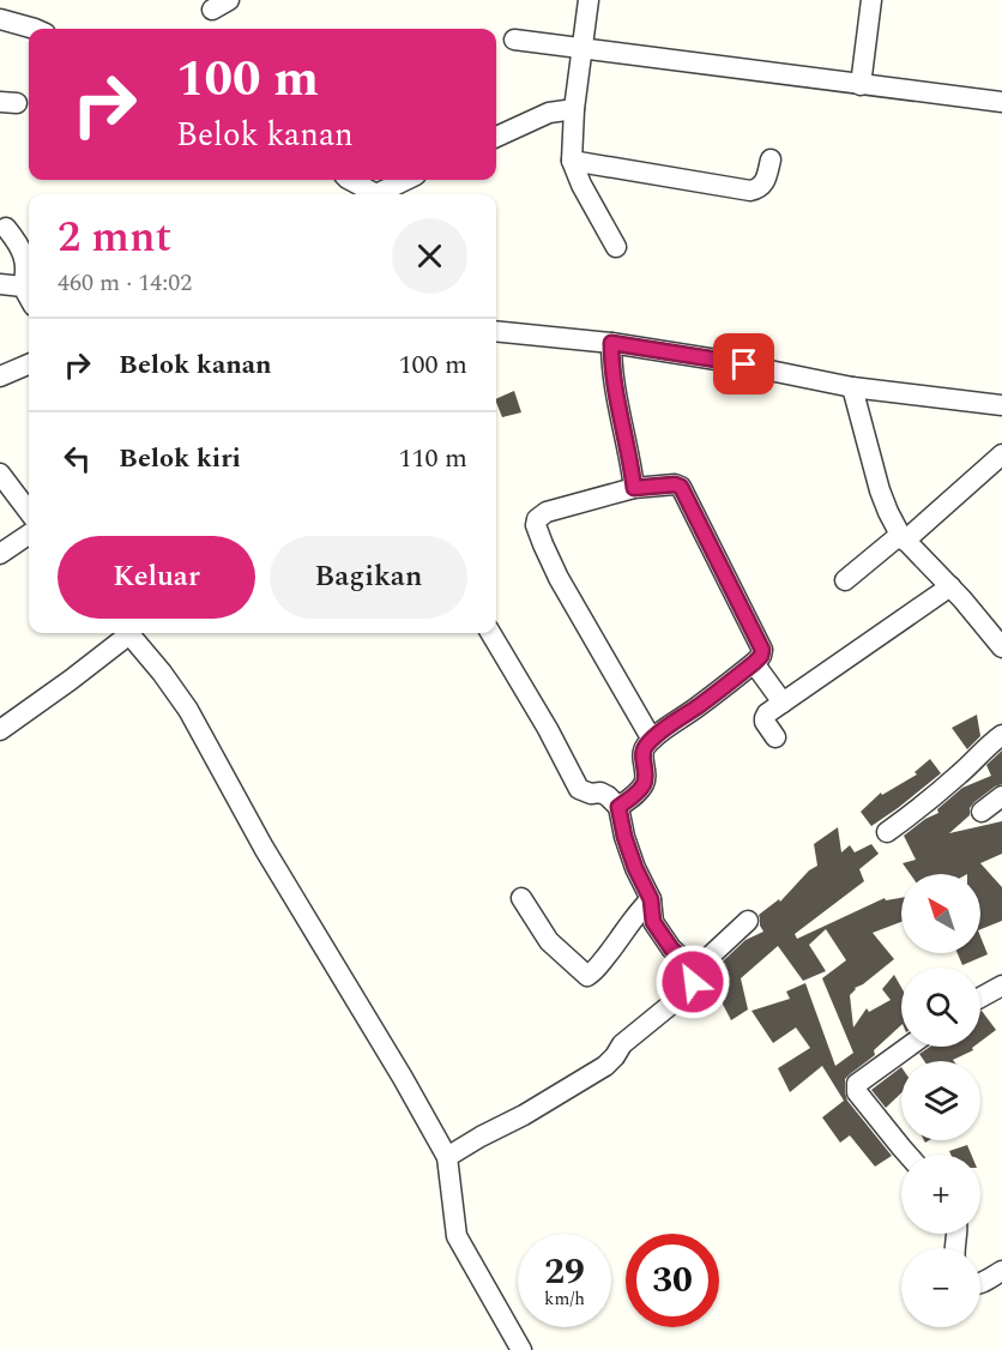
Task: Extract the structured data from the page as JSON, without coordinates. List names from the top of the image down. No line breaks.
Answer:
{"north":"top left","page":{"turn":["100 m","Belok kanan"],"heading":["2 mnt","460 m · 14:02"],"list":[{"name":"Belok kanan","value":"100 m"},{"name":"Belok kiri","value":"110 m"}],"buttons":["Keluar","Bagikan"],"map_buttons":["+","−"],"speed":"29 km/h","limit":"30"}}
